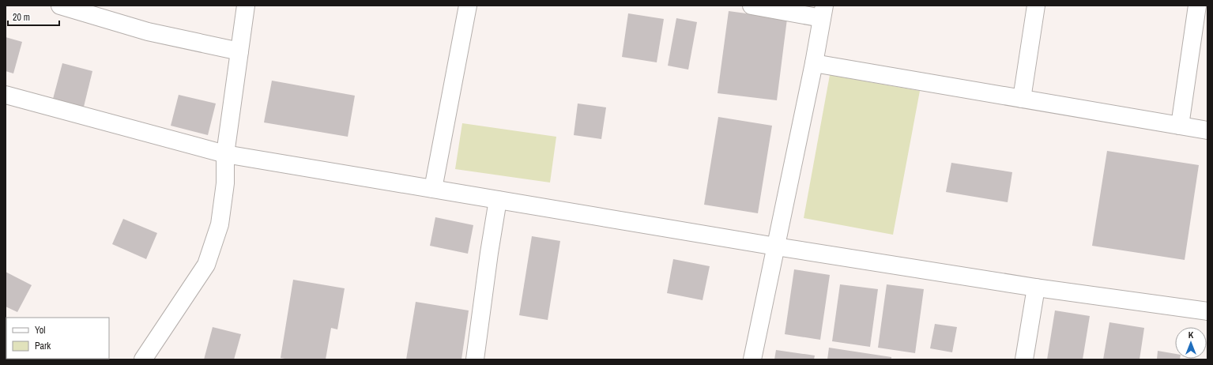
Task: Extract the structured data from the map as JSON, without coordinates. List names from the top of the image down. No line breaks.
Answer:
{"legend":["Yol","Park"],"scale_bar":"20 m","north":"top"}
